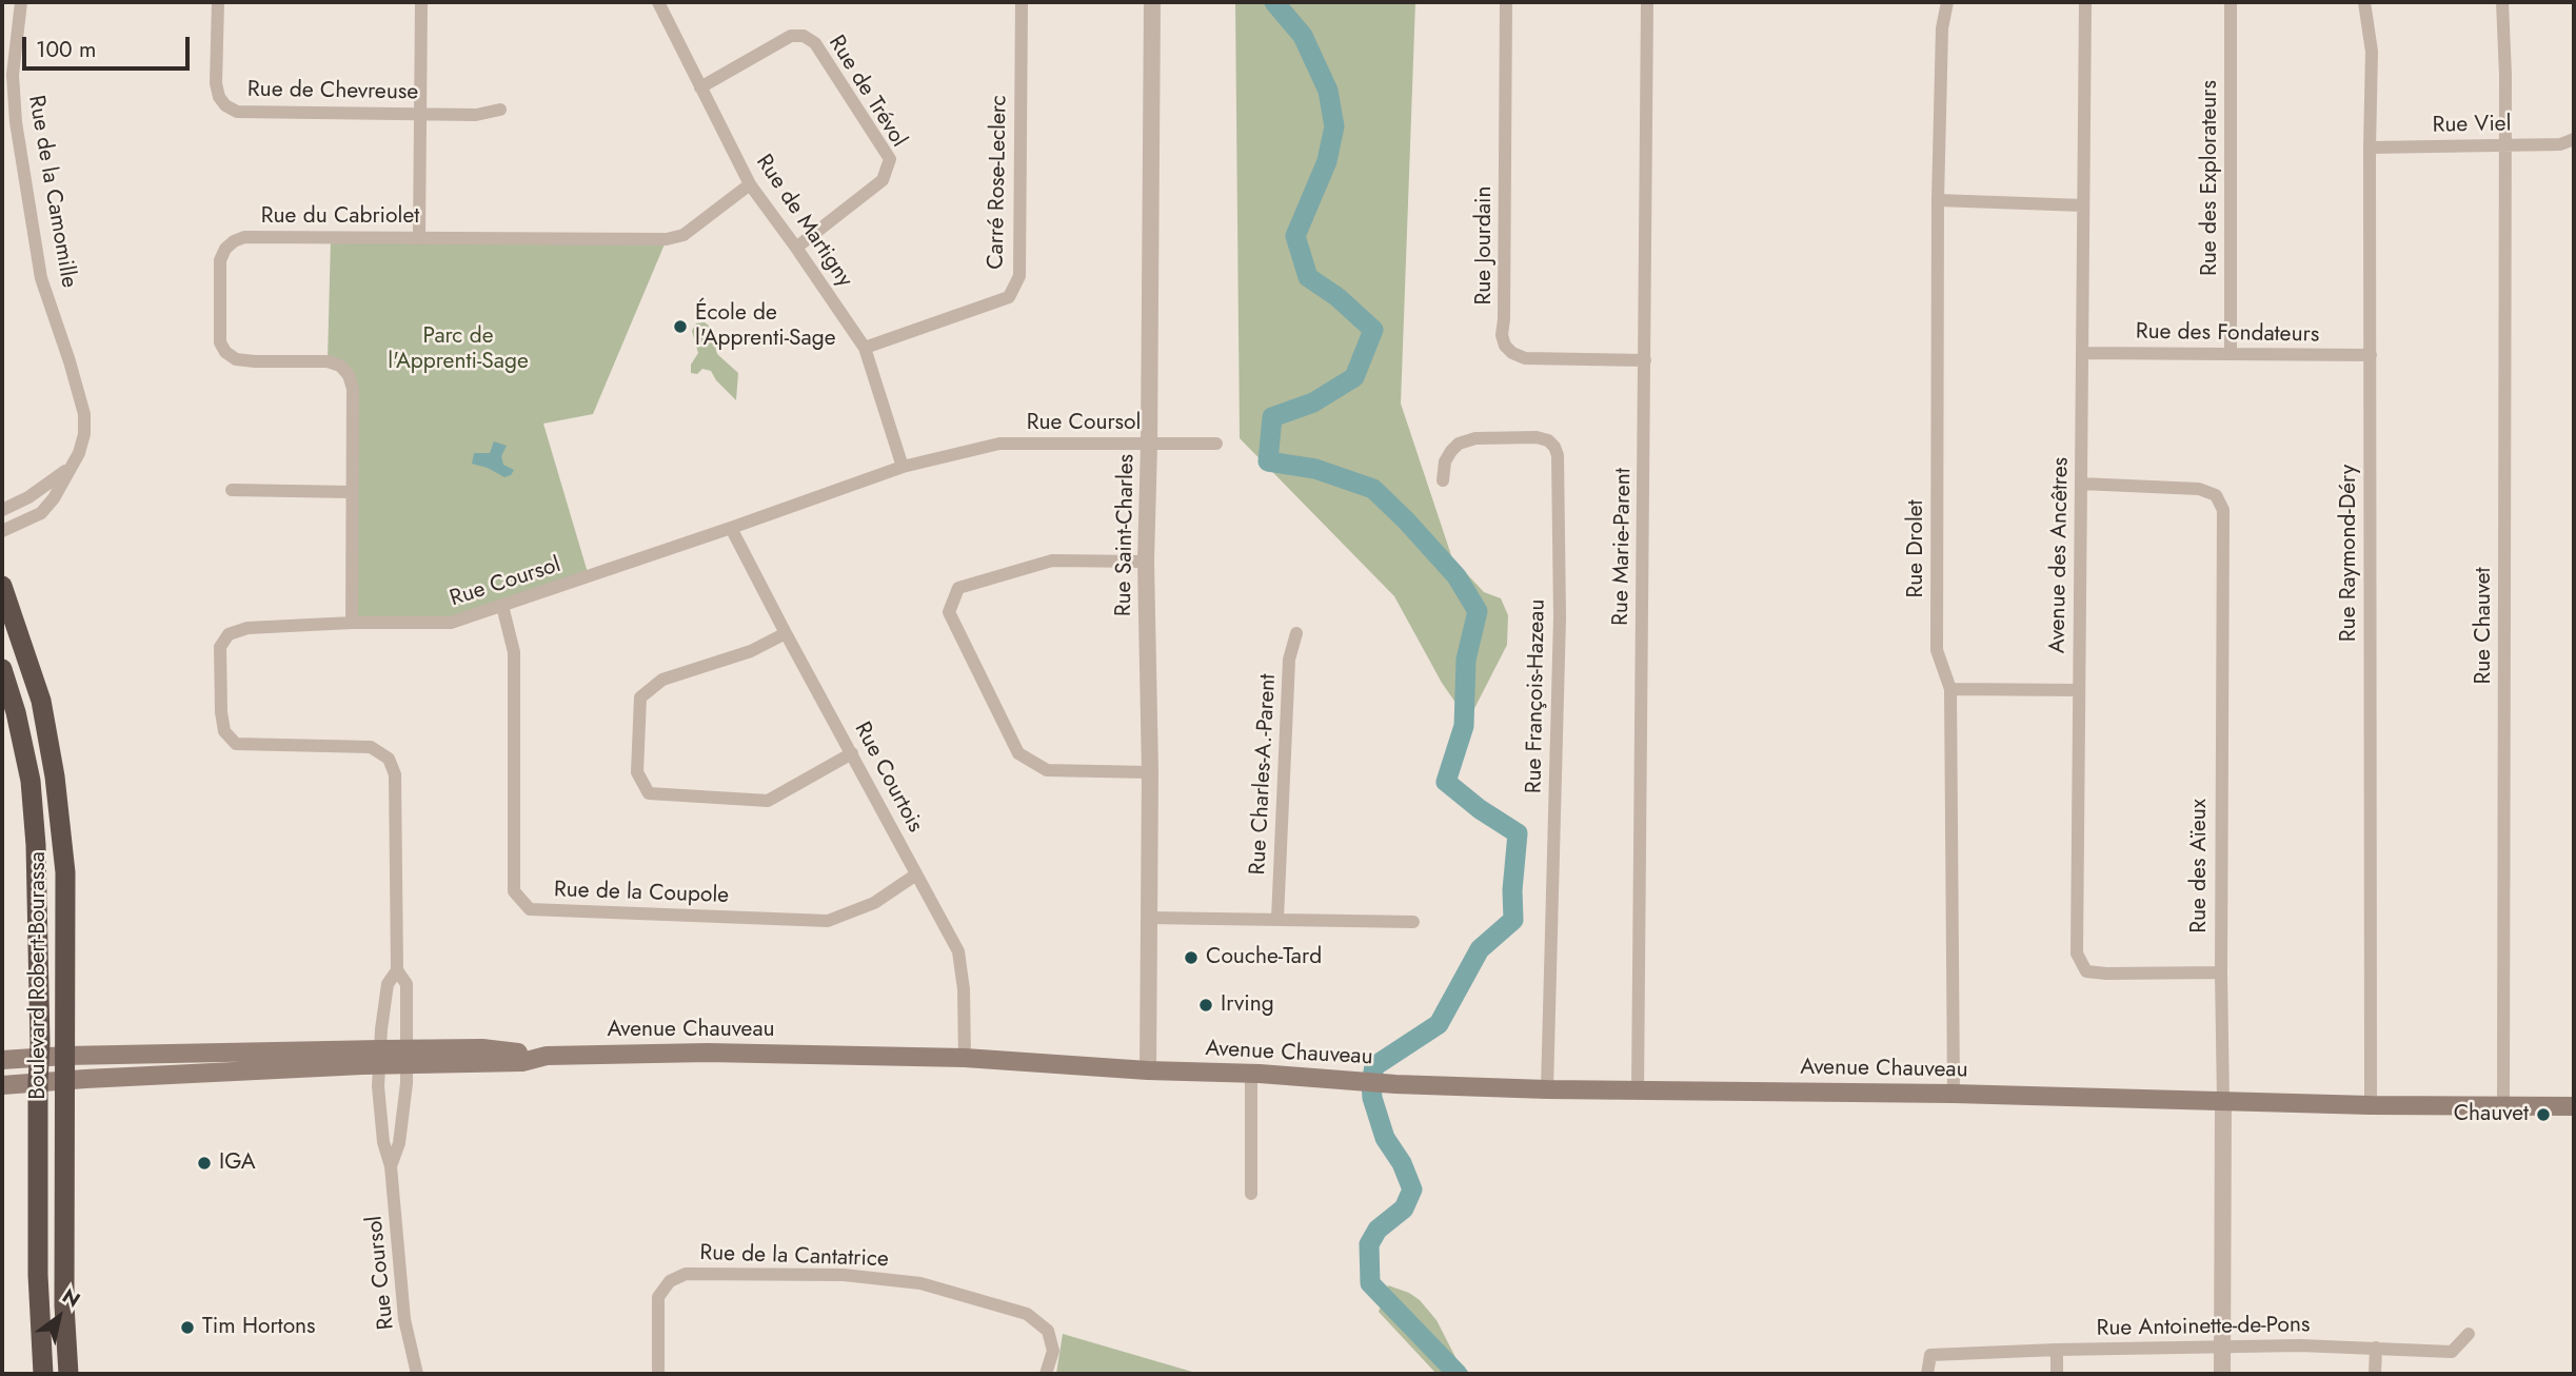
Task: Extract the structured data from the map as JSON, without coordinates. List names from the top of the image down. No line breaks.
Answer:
{"streets":{"highway":["Boulevard Robert-Bourassa"],"main road":["Avenue Chauveau"],"street":["Rue de Chevreuse","Rue de Trévol","Rue Viel","Rue des Explorateurs","Carré Rose-Leclerc","Rue de la Camomille","Rue du Cabriolet","Rue de Martigny","Rue Jourdain","Rue des Fondateurs","Rue Coursol","Rue Saint-Charles","Rue Marie-Parent","Rue Drolet","Rue Raymond-Déry","Avenue des Ancêtres","Rue Chauvet","Rue François-Hazeau","Rue Charles-A.-Parent","Rue Courtois","Rue des Aïeux","Rue de la Coupole","Rue de la Cantatrice","Rue Antoinette-de-Pons"]},"crossings":[["Rue de Trévol","Rue de Martigny"],["Rue Viel","Rue Raymond-Déry"],["Rue Viel","Rue Chauvet"],["Rue des Explorateurs","Rue des Fondateurs"],["Carré Rose-Leclerc","Rue de Martigny"],["Rue du Cabriolet","Rue de Martigny"],["Rue du Cabriolet","Rue Coursol"],["Rue de Martigny","Rue Coursol"],["Rue Jourdain","Rue Marie-Parent"],["Rue des Fondateurs","Rue Raymond-Déry"],["Rue des Fondateurs","Avenue des Ancêtres"],["Rue Coursol","Rue Saint-Charles"],["Rue Coursol","Rue Courtois"],["Rue Coursol","Rue de la Coupole"],["Rue Coursol","Avenue Chauveau"],["Rue Saint-Charles","Avenue Chauveau"],["Rue Marie-Parent","Avenue Chauveau"],["Rue Drolet","Avenue Chauveau"],["Rue Raymond-Déry","Avenue Chauveau"],["Avenue des Ancêtres","Rue des Aïeux"],["Rue Chauvet","Avenue Chauveau"],["Rue François-Hazeau","Avenue Chauveau"],["Rue Courtois","Rue de la Coupole"],["Rue Courtois","Avenue Chauveau"],["Rue des Aïeux","Avenue Chauveau"],["Rue des Aïeux","Rue Antoinette-de-Pons"]],"parks":["Parc de l'Apprenti-Sage"],"places":["École de l'Apprenti-Sage","Couche-Tard","Irving","Chauvet","IGA","Tim Hortons"],"scale_bar":"100 m","north":"top right"}
